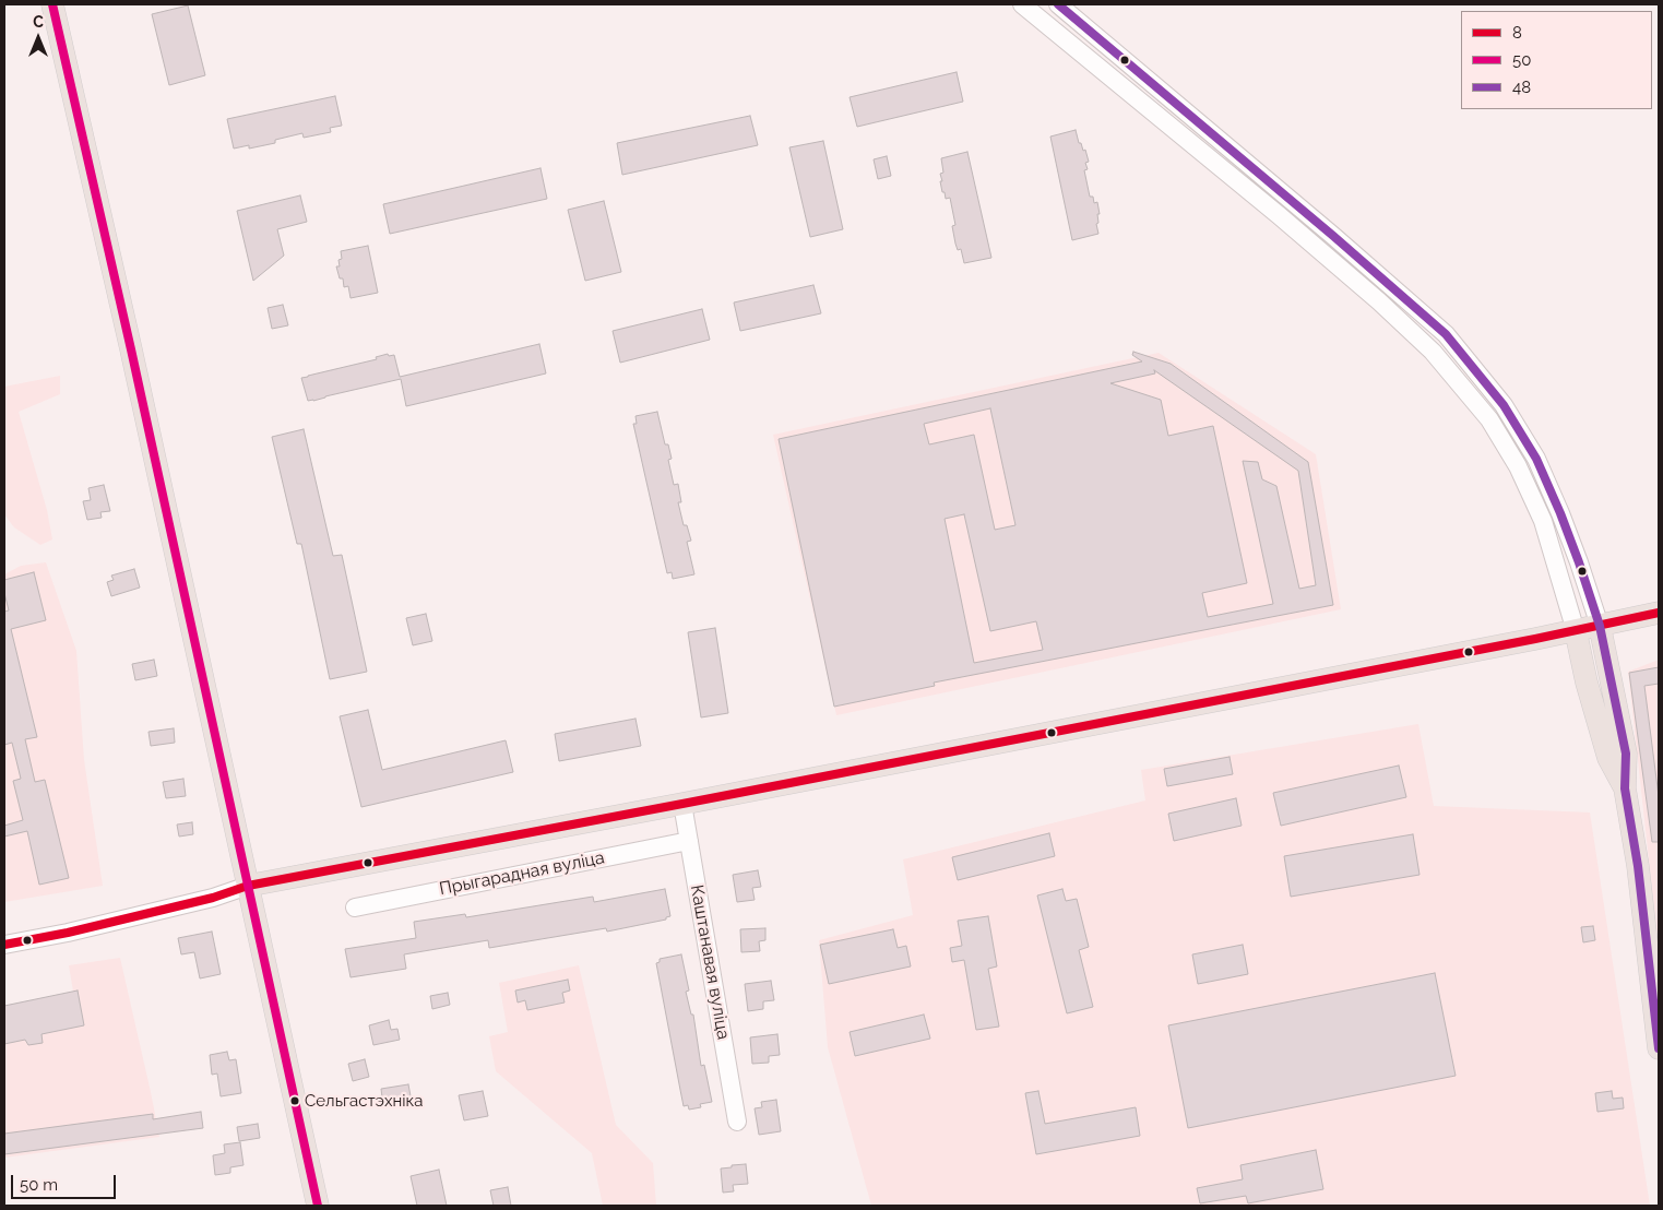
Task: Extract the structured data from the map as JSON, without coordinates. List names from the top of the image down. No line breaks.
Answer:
{"streets":{"street":["Прыгарадная вуліца","Каштанавая вуліца"]},"crossings":[["Прыгарадная вуліца","Каштанавая вуліца"]],"places":["Сельгастэхніка"],"lines":["transit line 50","transit line 48","transit line 8"],"legend":["8","50","48"],"scale_bar":"50 m","north":"top"}
